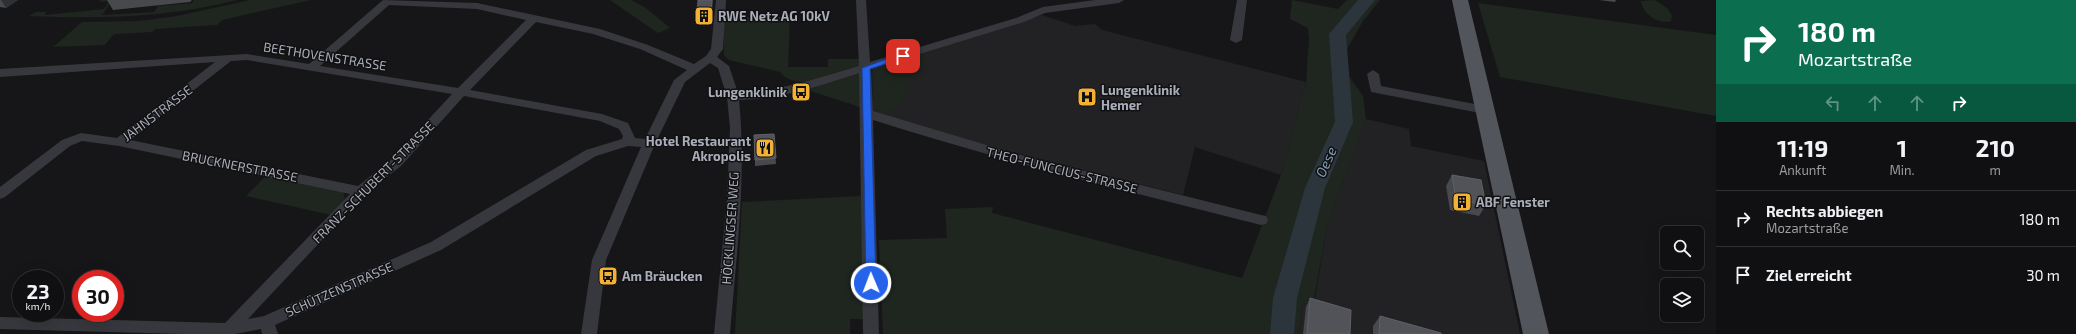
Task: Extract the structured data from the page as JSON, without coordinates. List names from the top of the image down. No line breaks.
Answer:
{"streets":{"street":["BEETHOVENSTRASSE","JAHNSTRASSE","BRUCKNERSTRASSE","THEO-FUNCCIUS-STRASSE","FRANZ-SCHUBERT-STRASSE","HÖCKLINGSER WEG","SCHÜTZENSTRASSE"]},"crossings":[["BEETHOVENSTRASSE","JAHNSTRASSE"],["BEETHOVENSTRASSE","FRANZ-SCHUBERT-STRASSE"],["BEETHOVENSTRASSE","SCHÜTZENSTRASSE"],["JAHNSTRASSE","BRUCKNERSTRASSE"],["BRUCKNERSTRASSE","FRANZ-SCHUBERT-STRASSE"],["FRANZ-SCHUBERT-STRASSE","SCHÜTZENSTRASSE"]],"water":["Oese"],"places":{"building":["RWE Netz AG 10kV","ABF Fenster"],"bus stop":["Lungenklinik","Am Bräucken"],"hospital":["Lungenklinik Hemer"],"restaurant":["Hotel Restaurant Akropolis"]},"page":{"turn":["180 m","Mozartstraße"],"eta":["11:19","Ankunft","1","Min.","210","m"],"list":[{"name":"Rechts abbiegen","note":"Mozartstraße","value":"180 m"},{"name":"Ziel erreicht","value":"30 m"}],"speed":"23 km/h","limit":"30"}}
